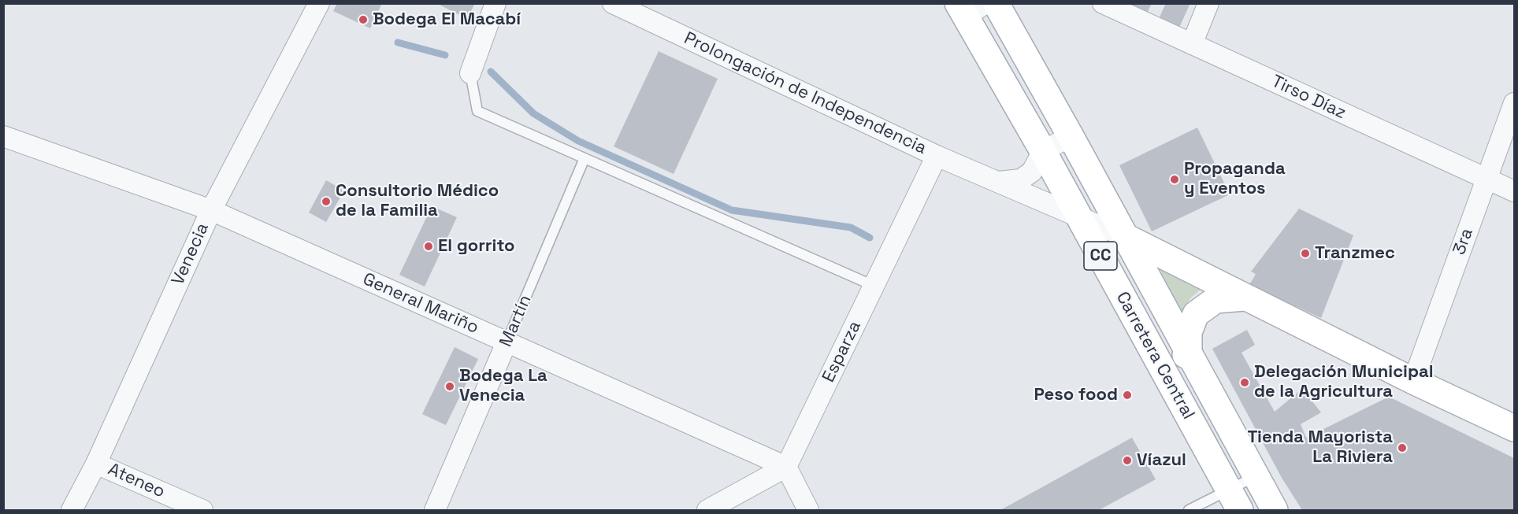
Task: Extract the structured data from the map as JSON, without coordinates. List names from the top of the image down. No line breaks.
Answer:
{"streets":{"main road":["Prolongación de Independencia","CC","Carretera Central"],"street":["Tirso Díaz","3ra","Venecia","General Mariño","Martín","Esparza","Ateneo"]},"crossings":[["Prolongación de Independencia","3ra"],["Prolongación de Independencia","Esparza"],["Prolongación de Independencia","Carretera Central"],["Tirso Díaz","3ra"],["Venecia","General Mariño"],["Venecia","Ateneo"],["General Mariño","Martín"],["General Mariño","Esparza"]],"places":["Bodega El Macabí","Propaganda y Eventos","Consultorio Médico de la Familia","El gorrito","Tranzmec","Delegación Municipal de la Agricultura","Bodega La Venecia","Peso food","Tienda Mayorista La Riviera","Víazul"]}
